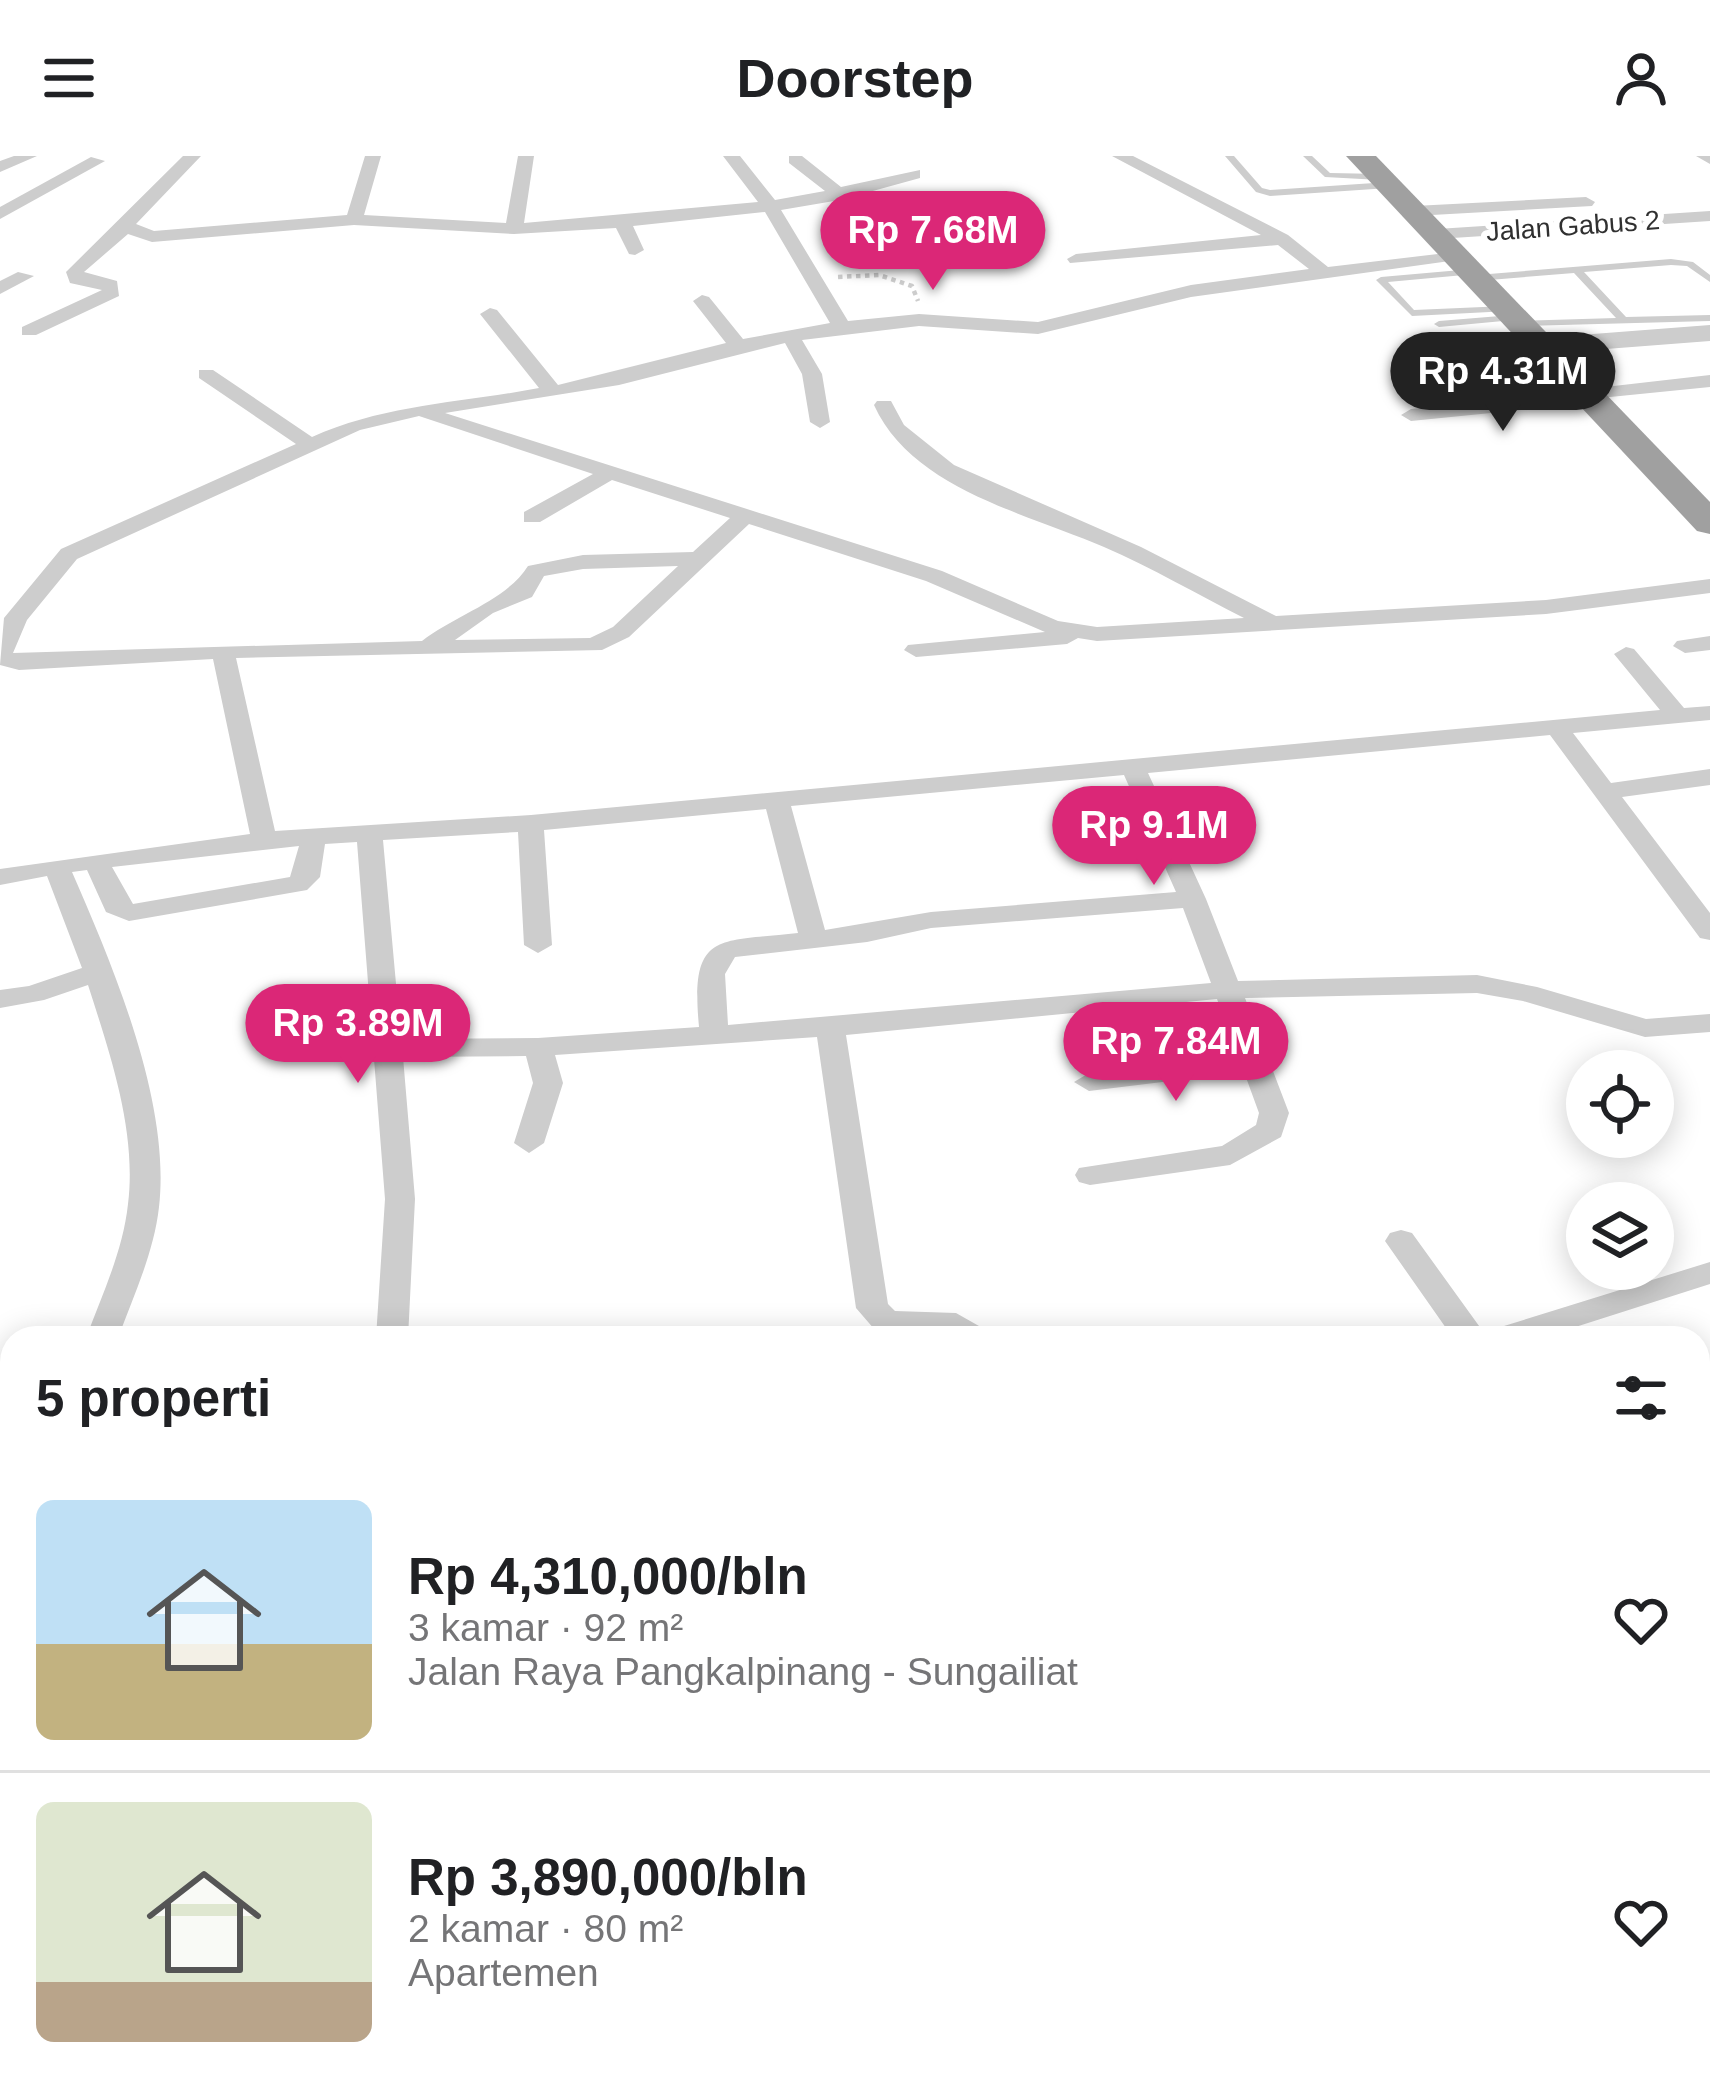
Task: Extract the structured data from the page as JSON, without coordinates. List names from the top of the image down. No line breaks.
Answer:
{"streets":{"street":["Jalan Gabus 2"]},"page":{"header":"Doorstep","price":["Rp 7.68M","Rp 4.31M","Rp 9.1M","Rp 3.89M","Rp 7.84M"],"heading":"5 properti","list":[{"name":"Rp 4,310,000/bln","note":"3 kamar · 92 m² · Jalan Raya Pangkalpinang - Sungailiat"},{"name":"Rp 3,890,000/bln","note":"2 kamar · 80 m² · Apartemen"}]}}
